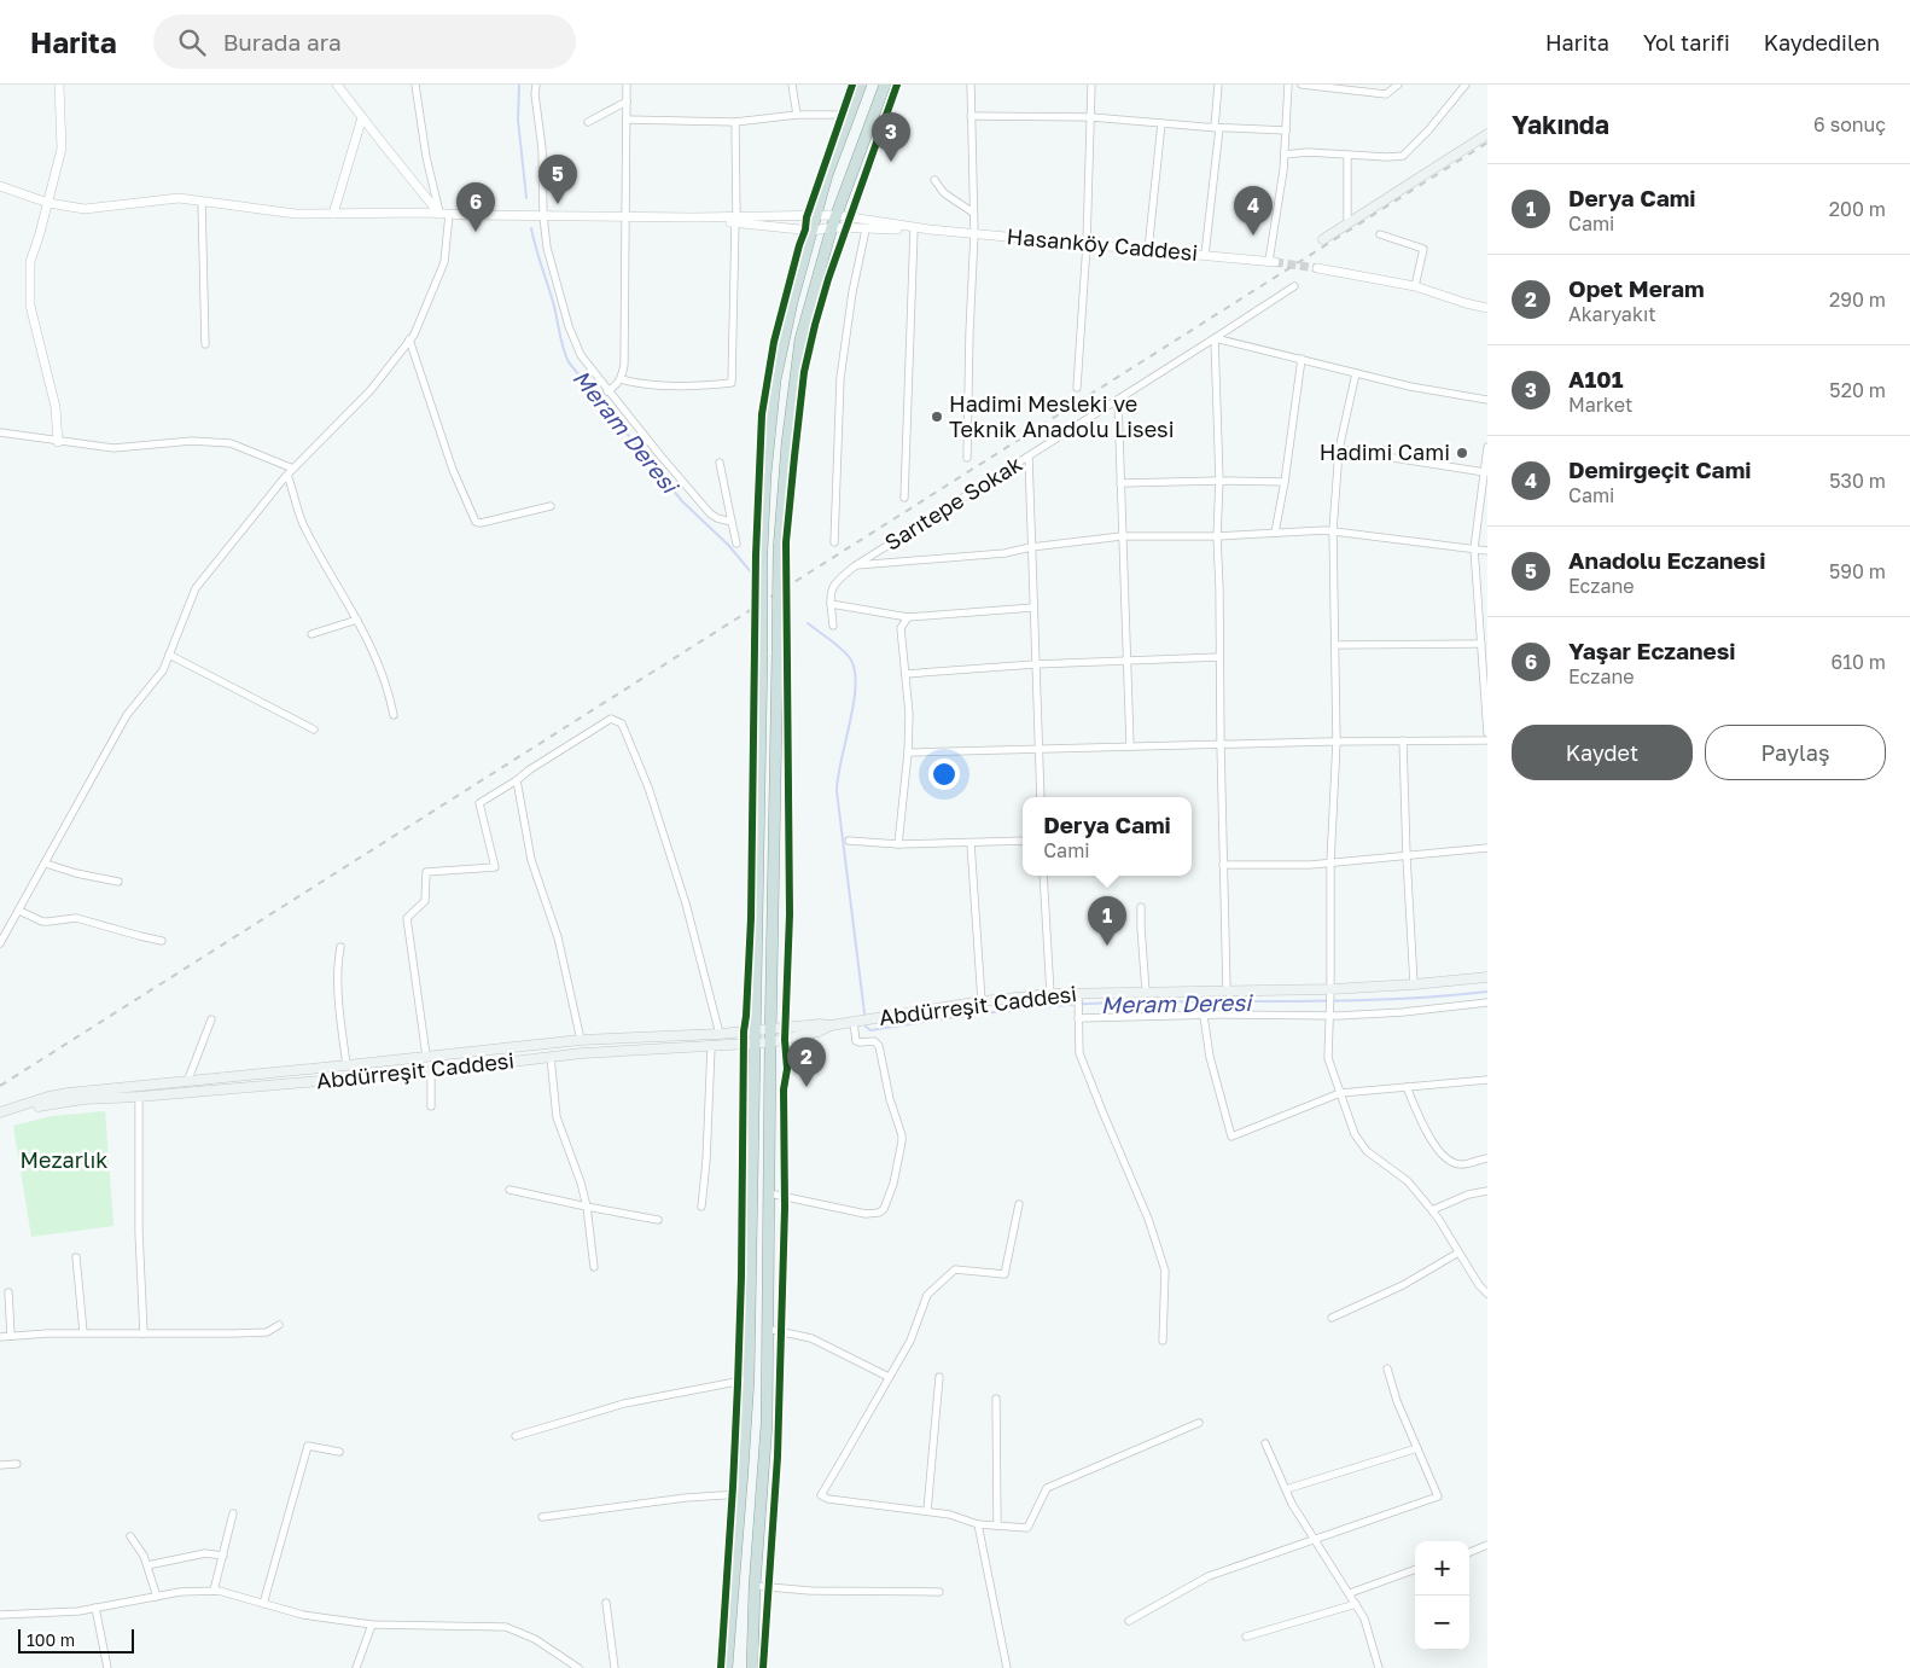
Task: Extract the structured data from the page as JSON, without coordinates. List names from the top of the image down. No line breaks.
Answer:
{"streets":{"main road":["Abdürreşit Caddesi"],"street":["Hasanköy Caddesi","Sarıtepe Sokak"]},"water":["Meram Deresi"],"parks":["Mezarlık"],"places":["Hadimi Mesleki ve Teknik Anadolu Lisesi","Hadimi Cami"],"scale_bar":"100 m","page":{"header":"Harita","search":"Burada ara","nav":["Harita","Yol tarifi","Kaydedilen"],"heading":["Yakında","6 sonuç"],"pins":["3","5","6","4","1","2"],"list":[{"mark":"1","name":"Derya Cami","note":"Cami","value":"200 m"},{"mark":"2","name":"Opet Meram","note":"Akaryakıt","value":"290 m"},{"mark":"3","name":"A101","note":"Market","value":"520 m"},{"mark":"4","name":"Demirgeçit Cami","note":"Cami","value":"530 m"},{"mark":"5","name":"Anadolu Eczanesi","note":"Eczane","value":"590 m"},{"mark":"6","name":"Yaşar Eczanesi","note":"Eczane","value":"610 m"}],"buttons":["Kaydet","Paylaş"],"popup":["Derya Cami","Cami"],"map_buttons":["+","−"],"scale":"100 m"}}
